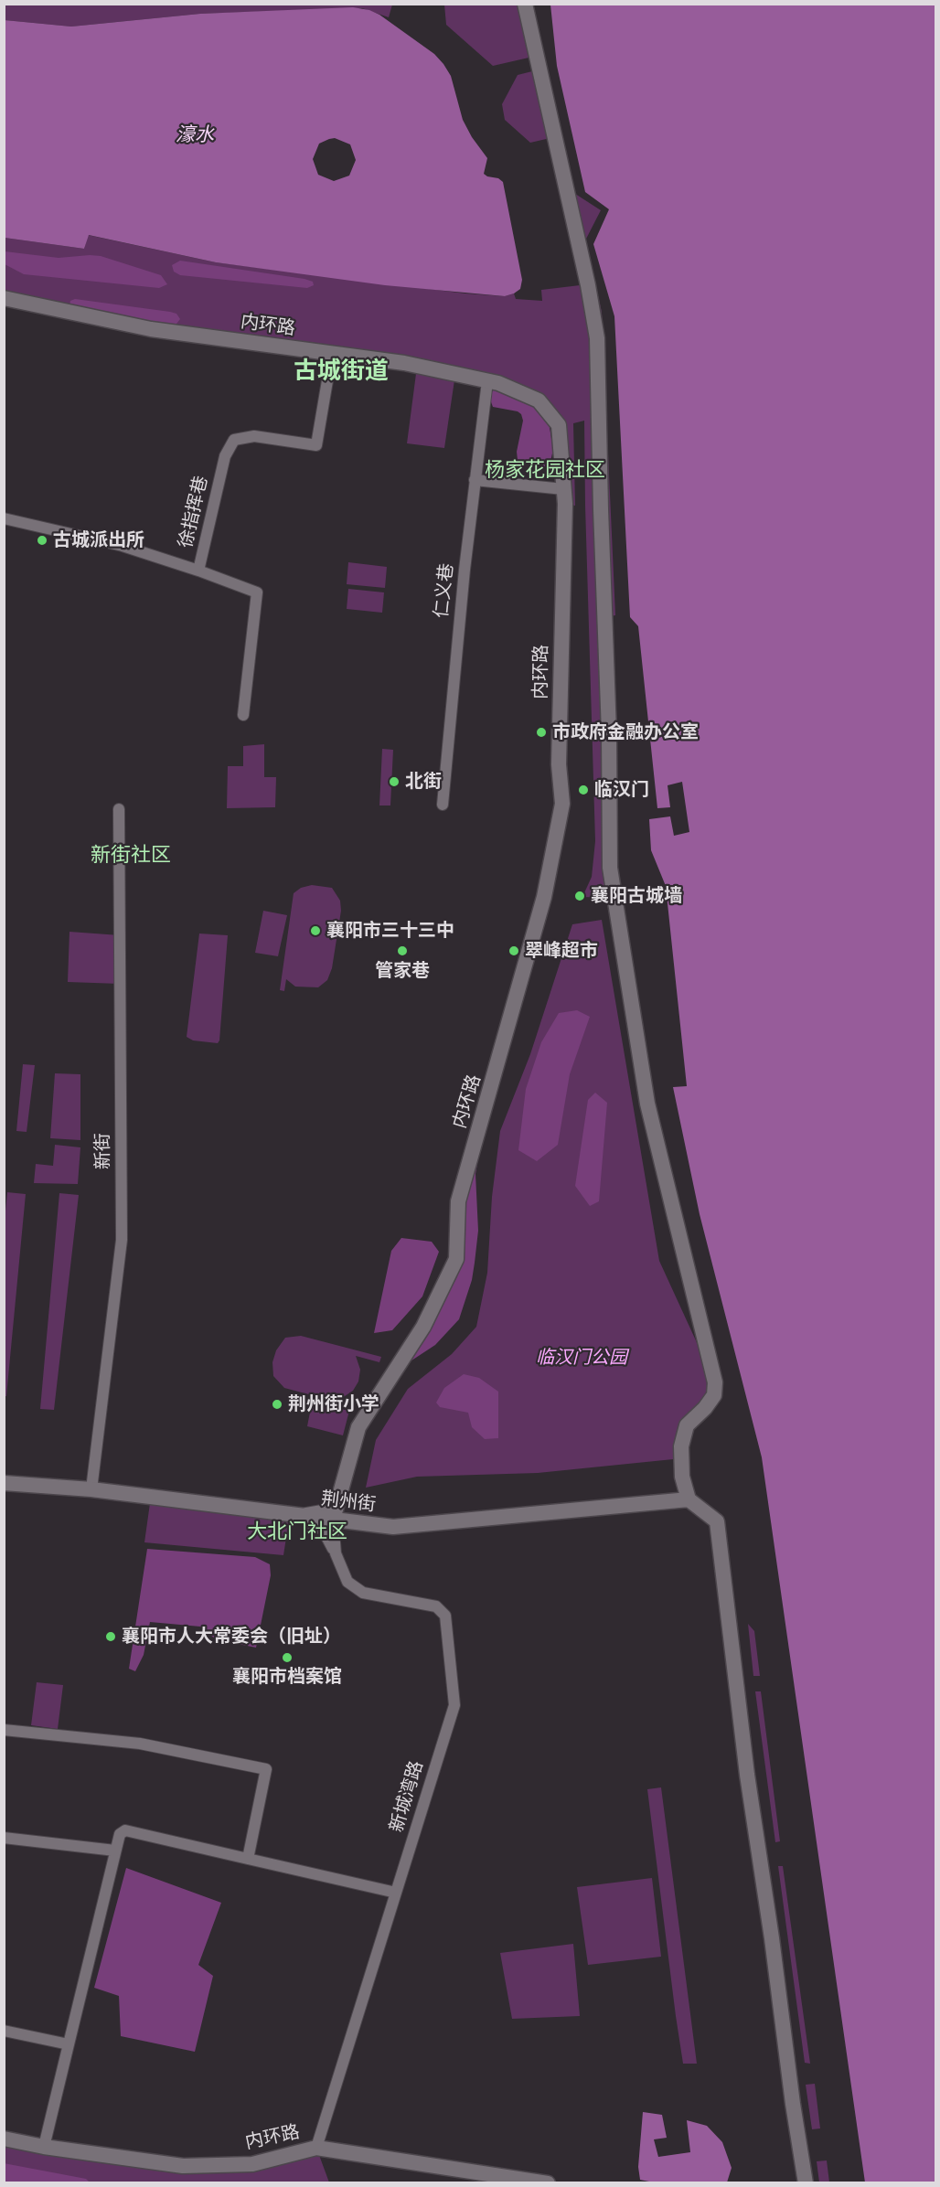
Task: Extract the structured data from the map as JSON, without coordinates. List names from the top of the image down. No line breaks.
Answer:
{"streets":{"street":["内环路","徐指挥巷","仁义巷","新街","荆州街","新城湾路"]},"crossings":[["内环路","徐指挥巷"],["内环路","仁义巷"],["内环路","荆州街"],["内环路","新城湾路"],["新街","荆州街"],["荆州街","新城湾路"]],"districts":["古城街道","杨家花园社区","新街社区","大北门社区"],"water":["濠水"],"parks":["临汉门公园"],"places":["古城派出所","市政府金融办公室","北街","临汉门","襄阳古城墙","襄阳市三十三中","管家巷","翠峰超市","荆州街小学","襄阳市人大常委会（旧址）","襄阳市档案馆"]}
